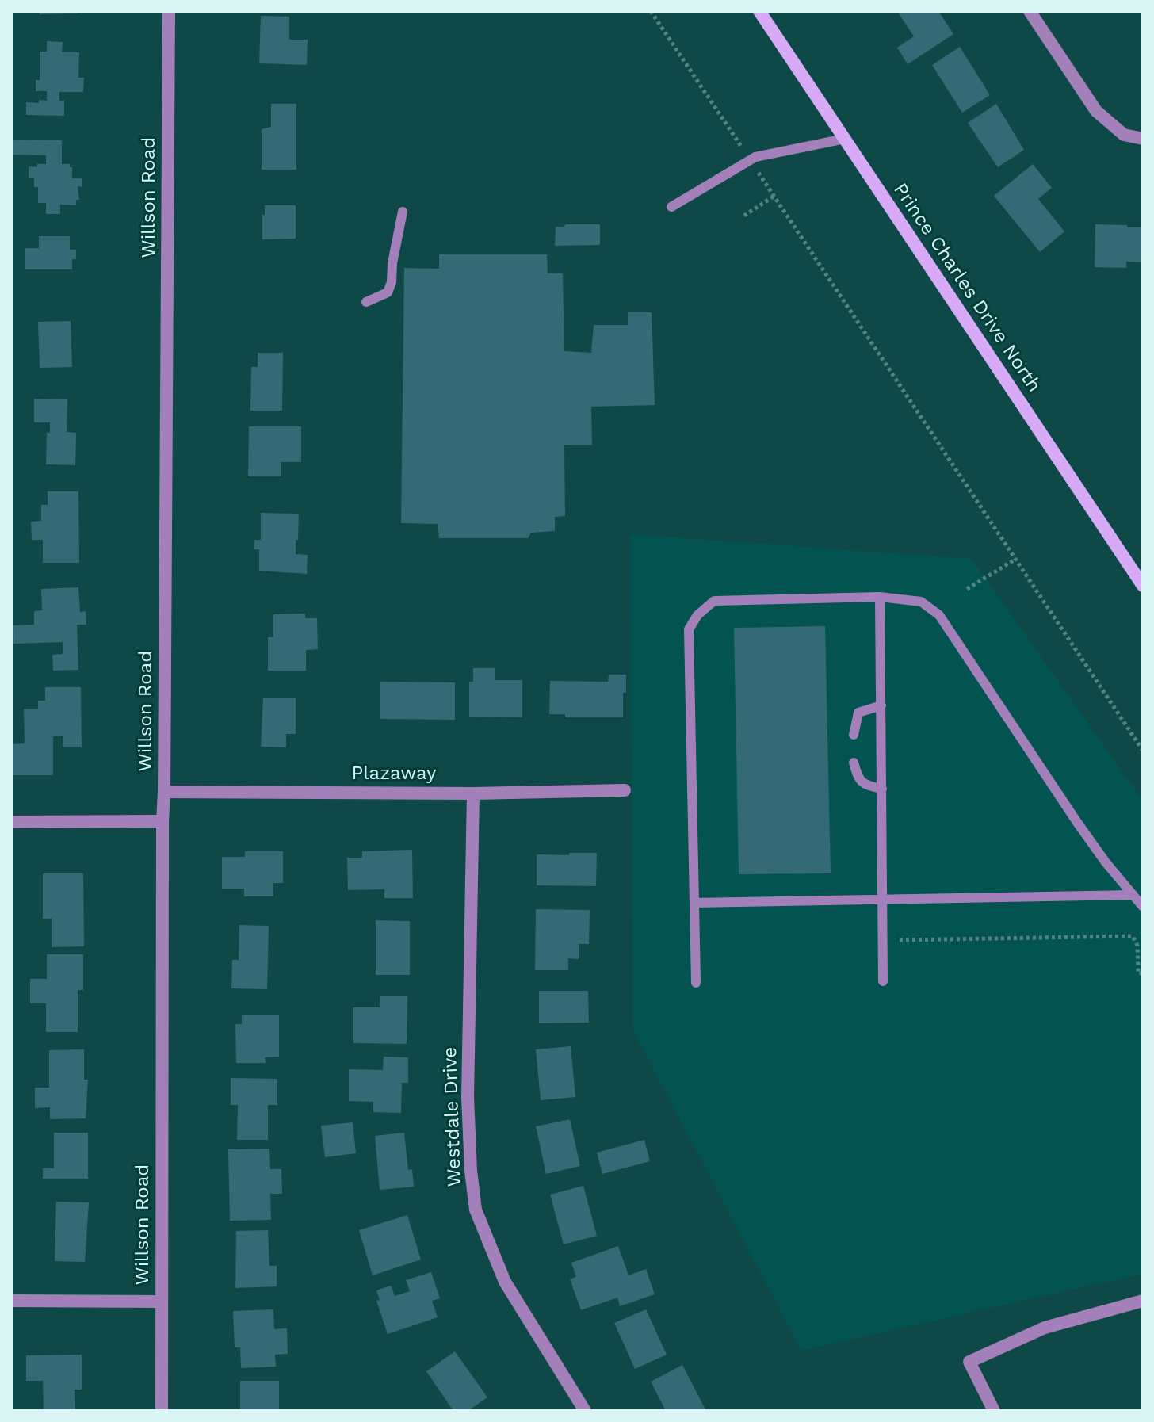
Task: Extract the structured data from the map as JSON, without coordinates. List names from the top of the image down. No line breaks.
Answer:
{"streets":{"main road":["Prince Charles Drive North"],"street":["Willson Road","Plazaway","Westdale Drive"]},"crossings":[["Willson Road","Plazaway"],["Plazaway","Westdale Drive"]]}
